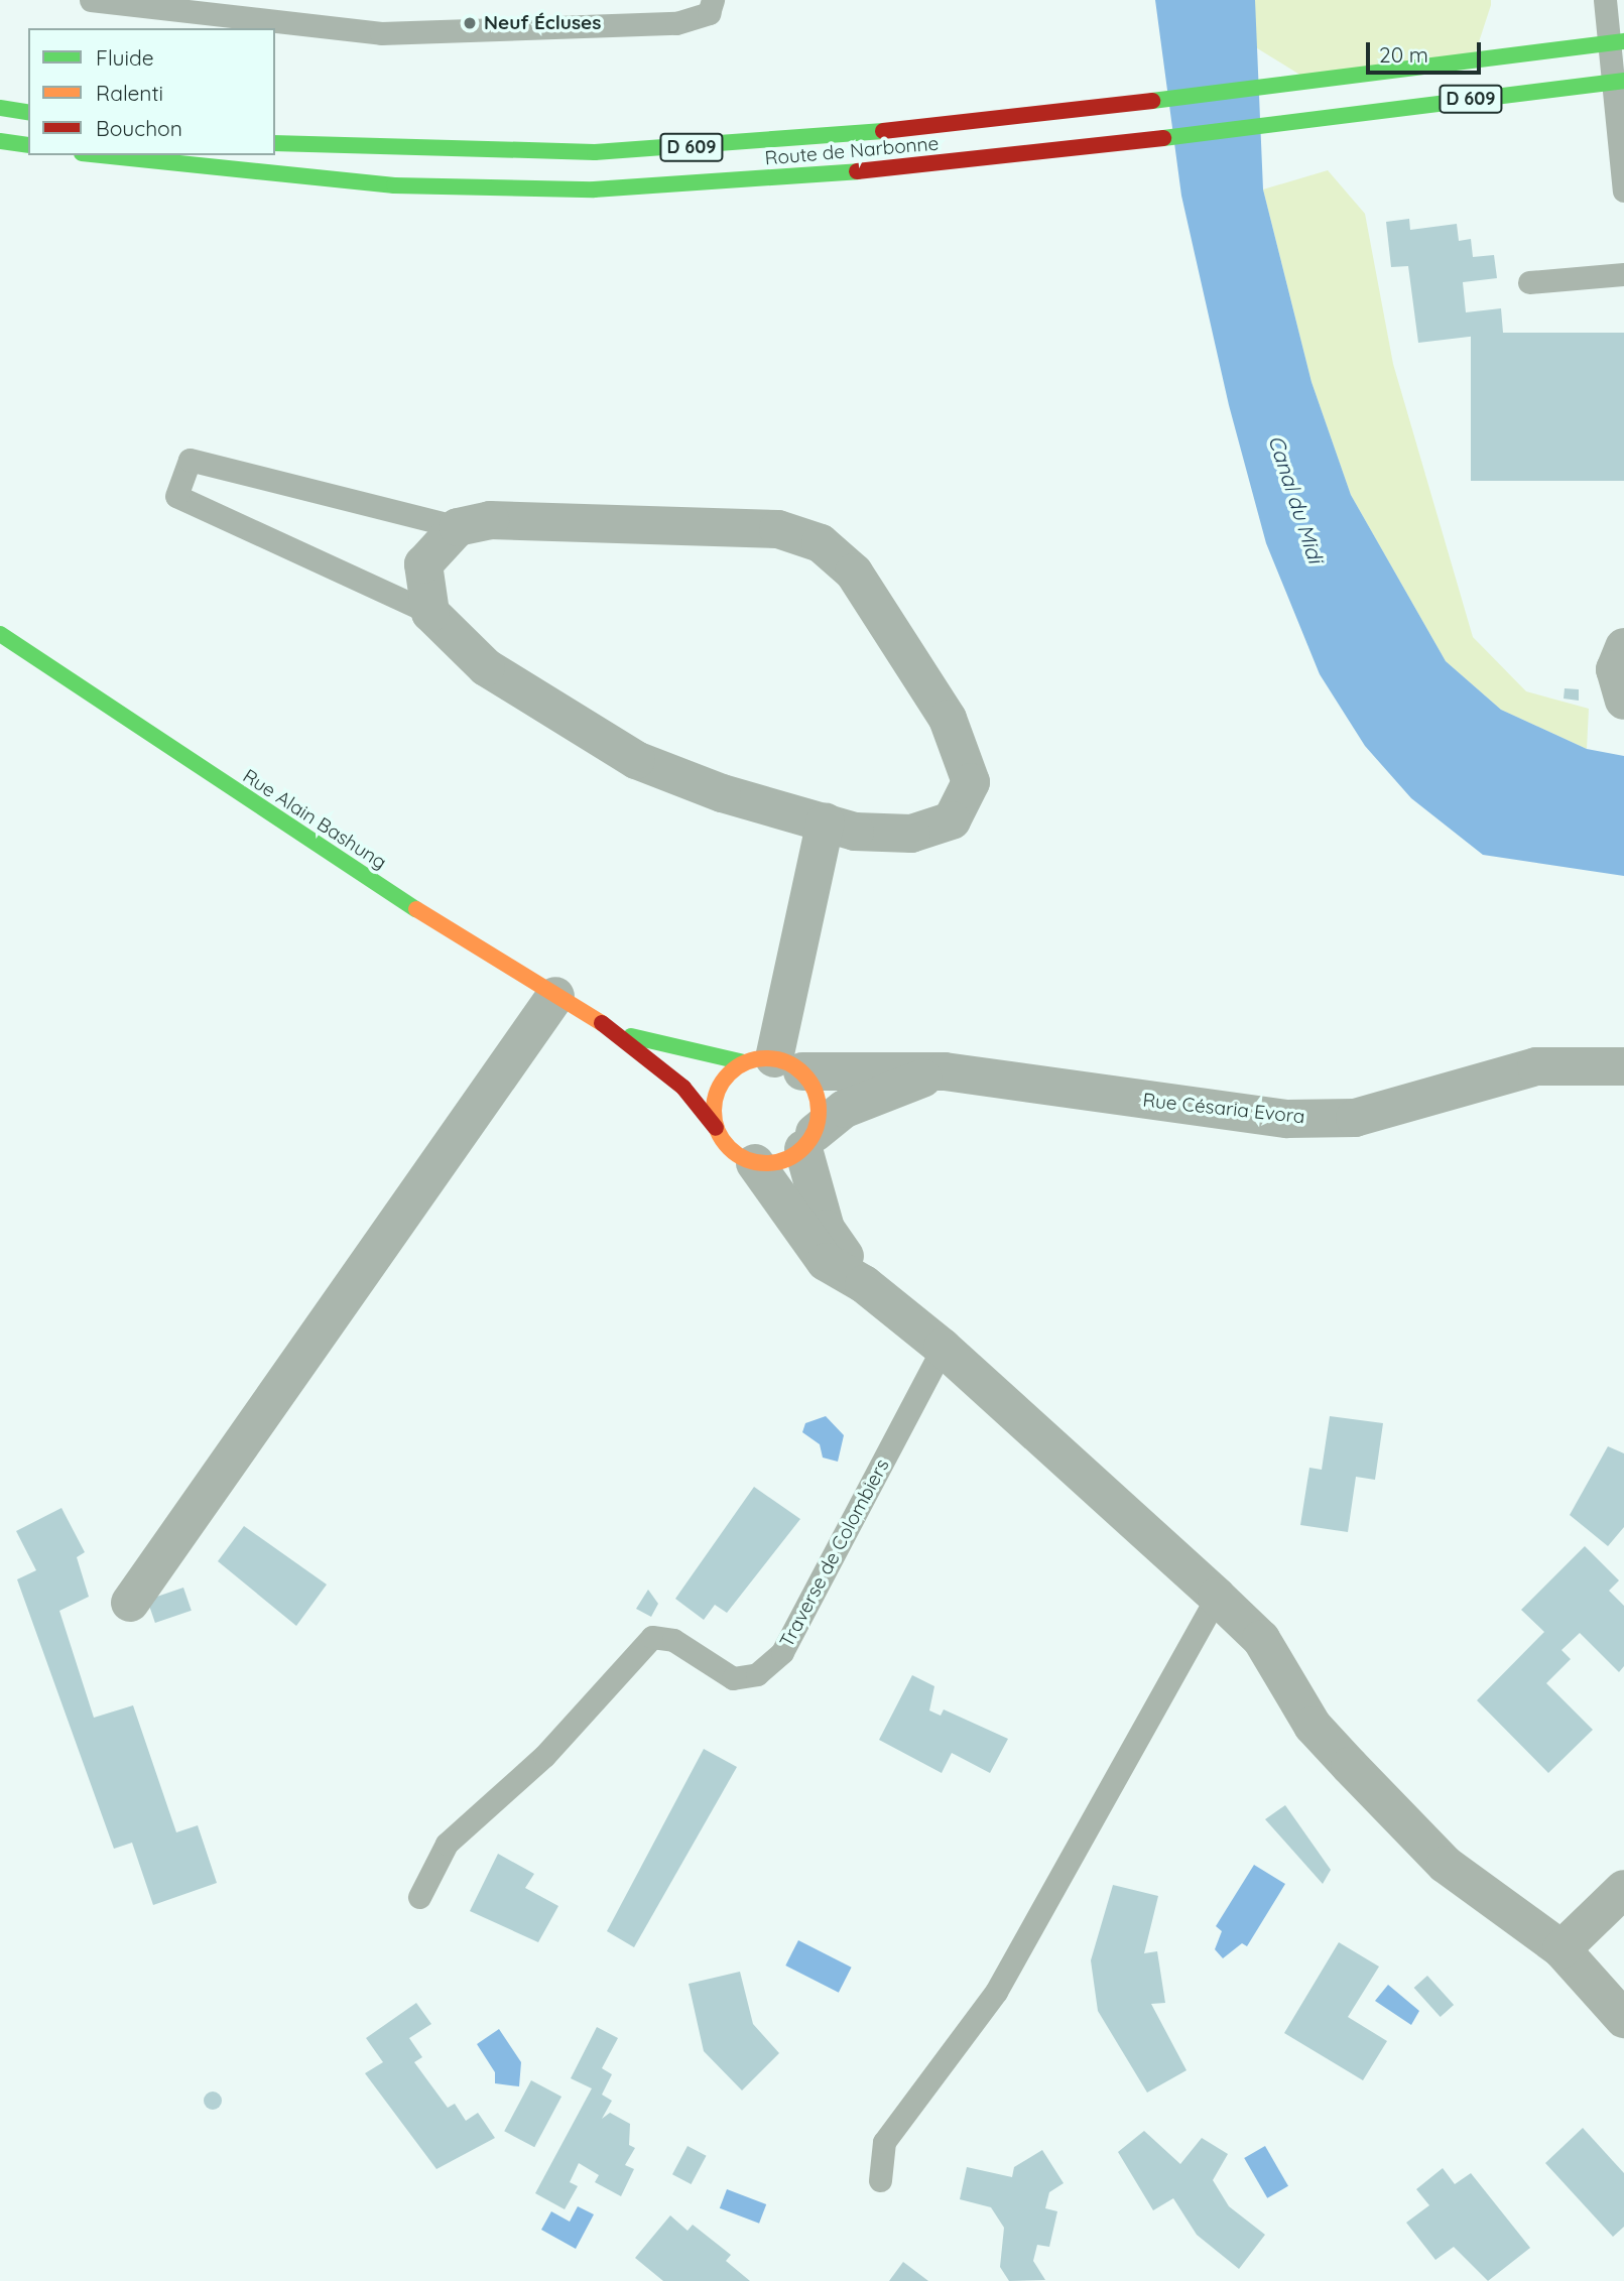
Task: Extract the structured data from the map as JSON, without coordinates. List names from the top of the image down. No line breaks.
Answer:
{"streets":{"main road":["D 609","Route de Narbonne","Rue Alain Bashung"],"street":["Rue Césaria Evora"],"lane":["Traverse de Colombiers"]},"crossings":[["Rue Alain Bashung","Rue Césaria Evora"]],"water":["Canal du Midi"],"places":["Neuf Écluses"],"legend":["Fluide","Ralenti","Bouchon"],"scale_bar":"20 m"}
